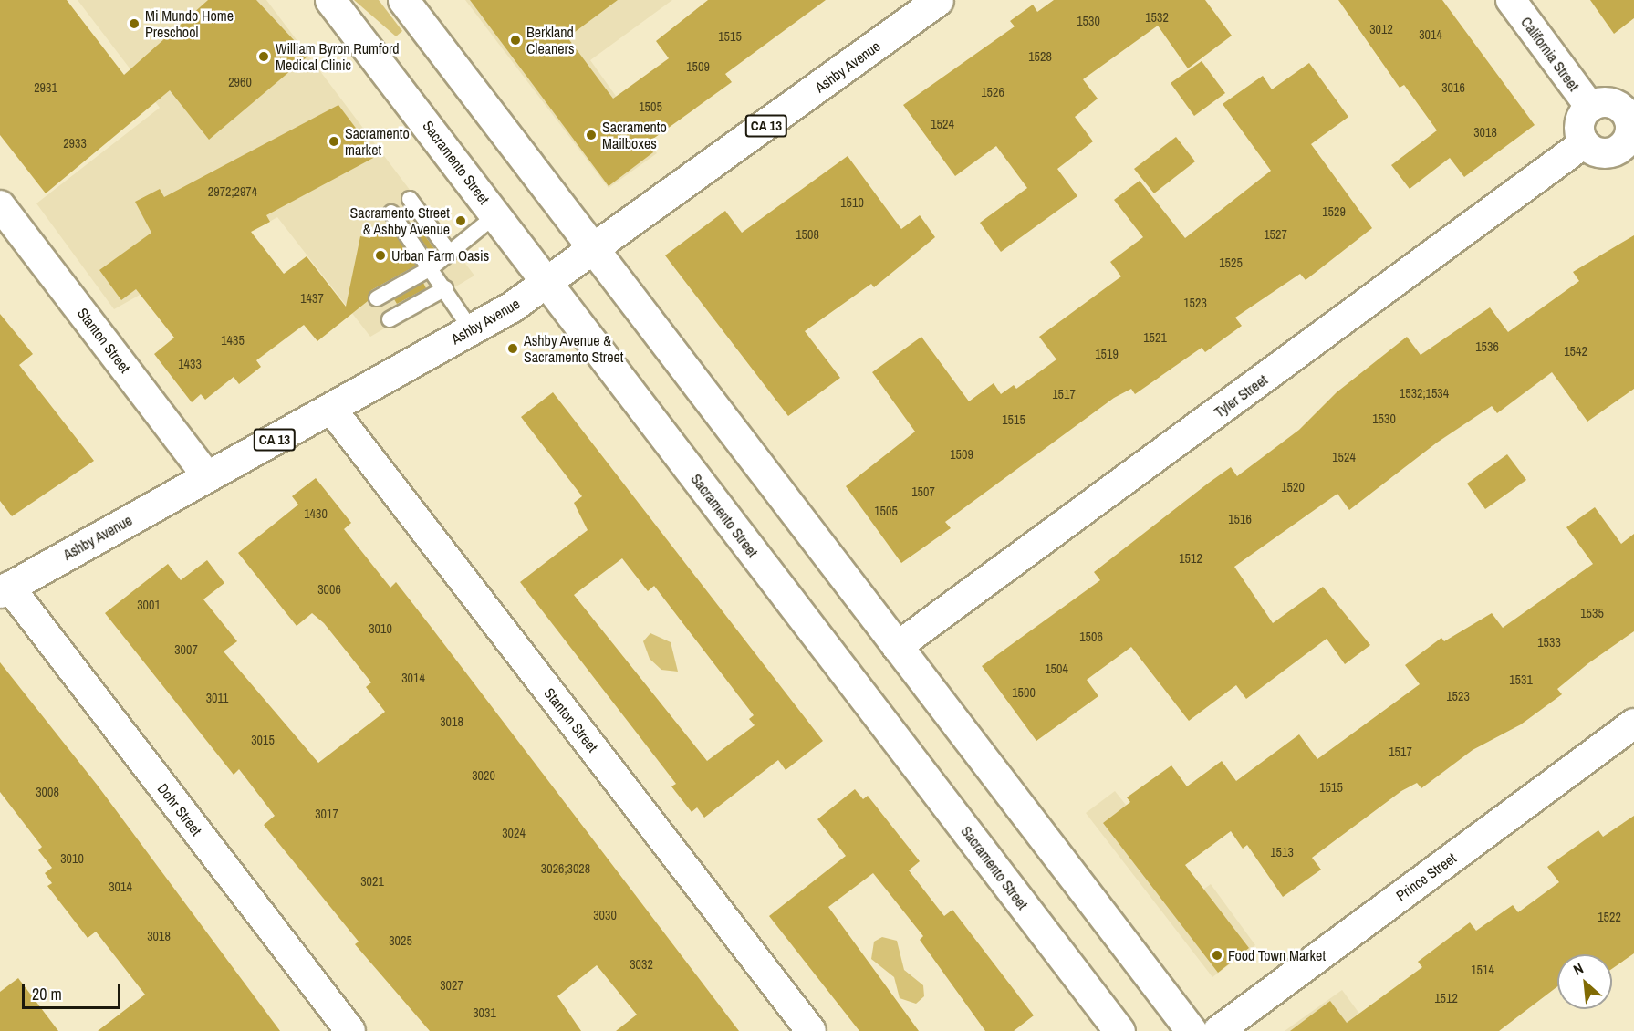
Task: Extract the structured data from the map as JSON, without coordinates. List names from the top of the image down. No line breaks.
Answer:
{"streets":{"street":["California Street","Ashby Avenue","CA 13","Sacramento Street","Stanton Street","Tyler Street","Dohr Street","Prince Street"]},"crossings":[["California Street","Tyler Street"],["Ashby Avenue","Sacramento Street"],["Ashby Avenue","Stanton Street"],["Ashby Avenue","Dohr Street"]],"places":["Mi Mundo Home Preschool","Berkland Cleaners","William Byron Rumford Medical Clinic","Sacramento Mailboxes","Sacramento market","Sacramento Street & Ashby Avenue","Urban Farm Oasis","Ashby Avenue & Sacramento Street","Food Town Market"],"house_numbers":["1532","1530","3012","3014","1515","1528","1509","2960","2931","3016","1526","1505","1524","3018","2933","2972;2974","1510","1529","1508","1527","1525","1437","1523","1521","1435","1536","1542","1519","1433","1532;1534","1517","1530","1515","1509","1524","1520","1507","1505","1430","1516","1512","3006","3001","1535","3010","1506","1533","3007","1504","3014","1531","1500","1523","3011","3018","3015","1517","3020","1515","3008","3017","3024","1513","3010","3026;3028","3021","3014","3030","1522","3018","3025","3032","1514","3027","1512","3031"],"scale_bar":"20 m","north":"top left"}
